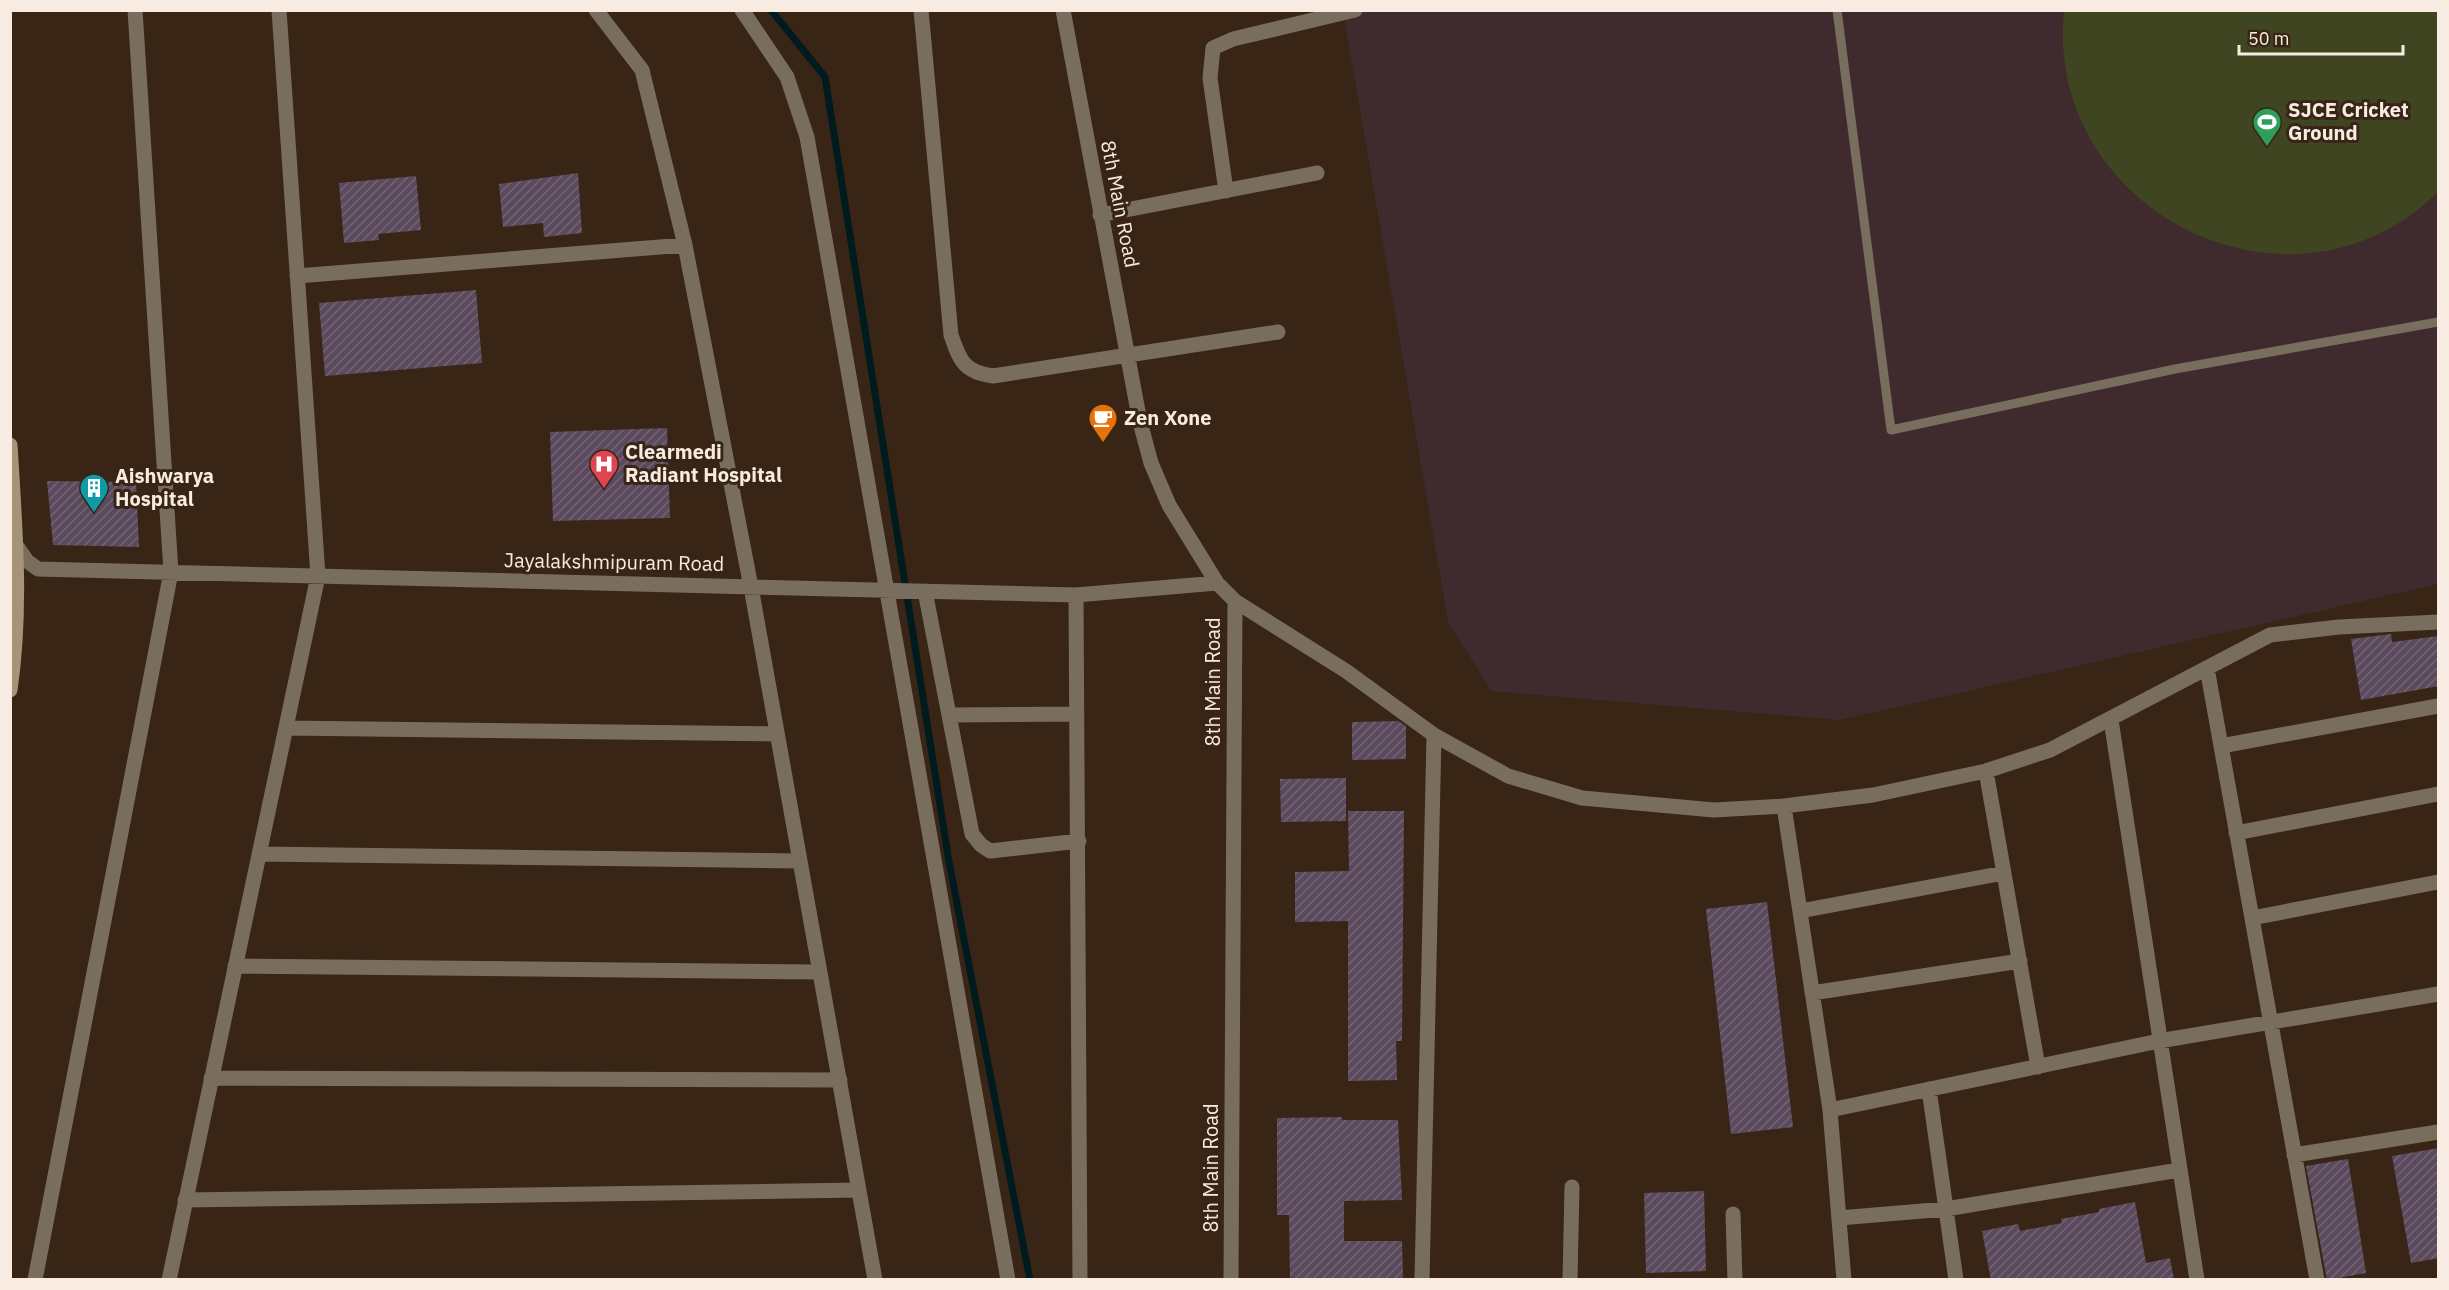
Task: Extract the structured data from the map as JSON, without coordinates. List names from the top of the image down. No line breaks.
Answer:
{"streets":{"street":["8th Main Road","Jayalakshmipuram Road"]},"crossings":[["8th Main Road","Jayalakshmipuram Road"]],"places":{"sports":["SJCE Cricket Ground"],"cafe":["Zen Xone"],"hospital":["Clearmedi Radiant Hospital"],"building":["Aishwarya Hospital"]},"scale_bar":"50 m"}
